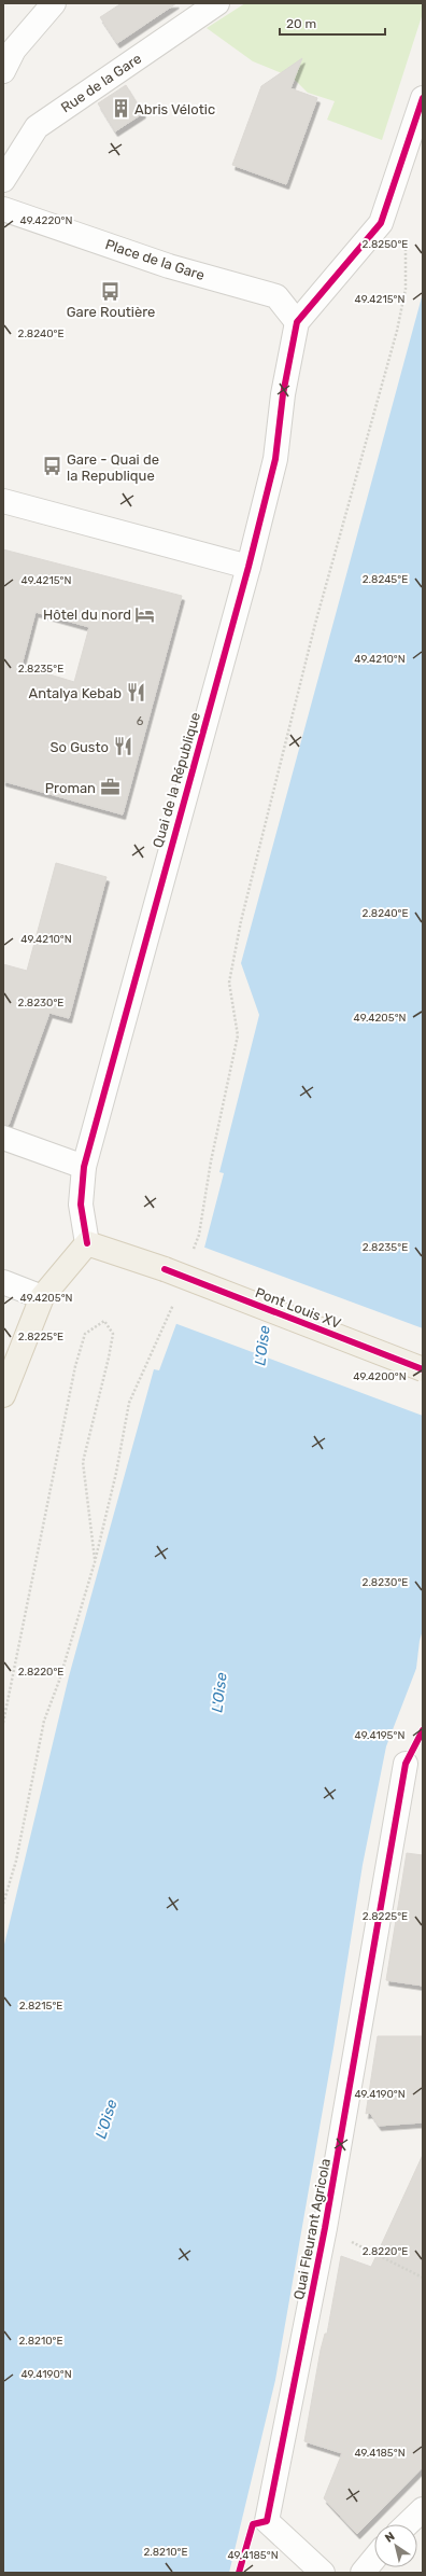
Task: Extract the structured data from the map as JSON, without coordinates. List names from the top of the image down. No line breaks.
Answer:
{"streets":{"main road":["Pont Louis XV"],"street":["Rue de la Gare","Place de la Gare","Quai de la République","Quai Fleurant Agricola"]},"crossings":[["Place de la Gare","Quai de la République"],["Quai de la République","Pont Louis XV"]],"water":["L'Oise"],"places":{"building":["Abris Vélotic"],"bus stop":["Gare Routière","Gare - Quai de la Republique"],"hotel":["Hôtel du nord"],"restaurant":["Antalya Kebab","So Gusto"],"office":["Proman"]},"house_numbers":["6"],"scale_bar":"20 m","north":"top left","coordinates":["49.4220°N","2.8250°E","49.4215°N","2.8240°E","2.8245°E","49.4210°N","2.8235°E","2.8230°E","49.4205°N","2.8225°E","49.4200°N","2.8220°E","49.4195°N","2.8215°E","49.4190°N","2.8210°E","49.4185°N"]}
